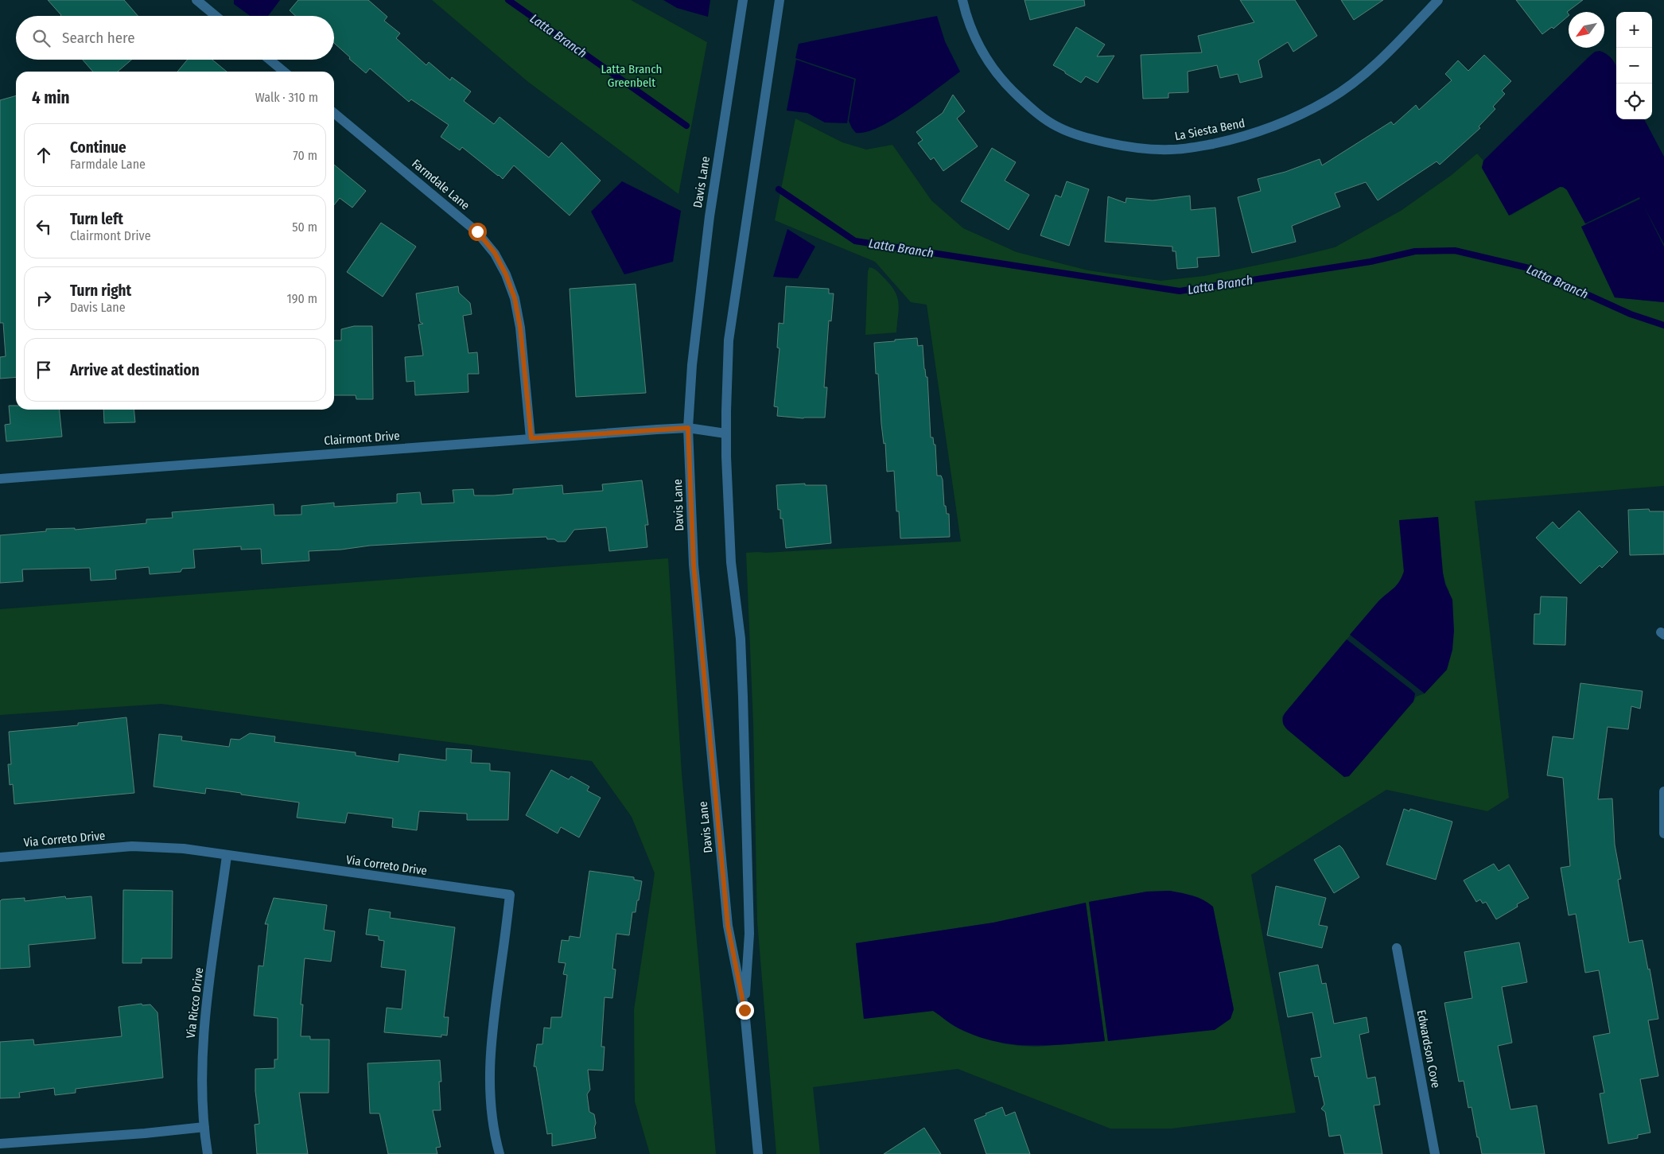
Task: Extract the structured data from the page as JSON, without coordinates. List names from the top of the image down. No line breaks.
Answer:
{"streets":{"street":["La Siesta Bend","Davis Lane","Farmdale Lane","Clairmont Drive","Via Correto Drive","Via Ricco Drive","Edwardson Cove"]},"crossings":[["Davis Lane","Clairmont Drive"],["Farmdale Lane","Clairmont Drive"],["Via Correto Drive","Via Ricco Drive"]],"water":["Latta Branch"],"parks":["Latta Branch Greenbelt"],"north":"bottom left","page":{"map_buttons":["+","−"],"search":"Search here","heading":["4 min","Walk · 310 m"],"list":[["Continue","Farmdale Lane","70 m"],["Turn left","Clairmont Drive","50 m"],["Turn right","Davis Lane","190 m"],"Arrive at destination"]}}
